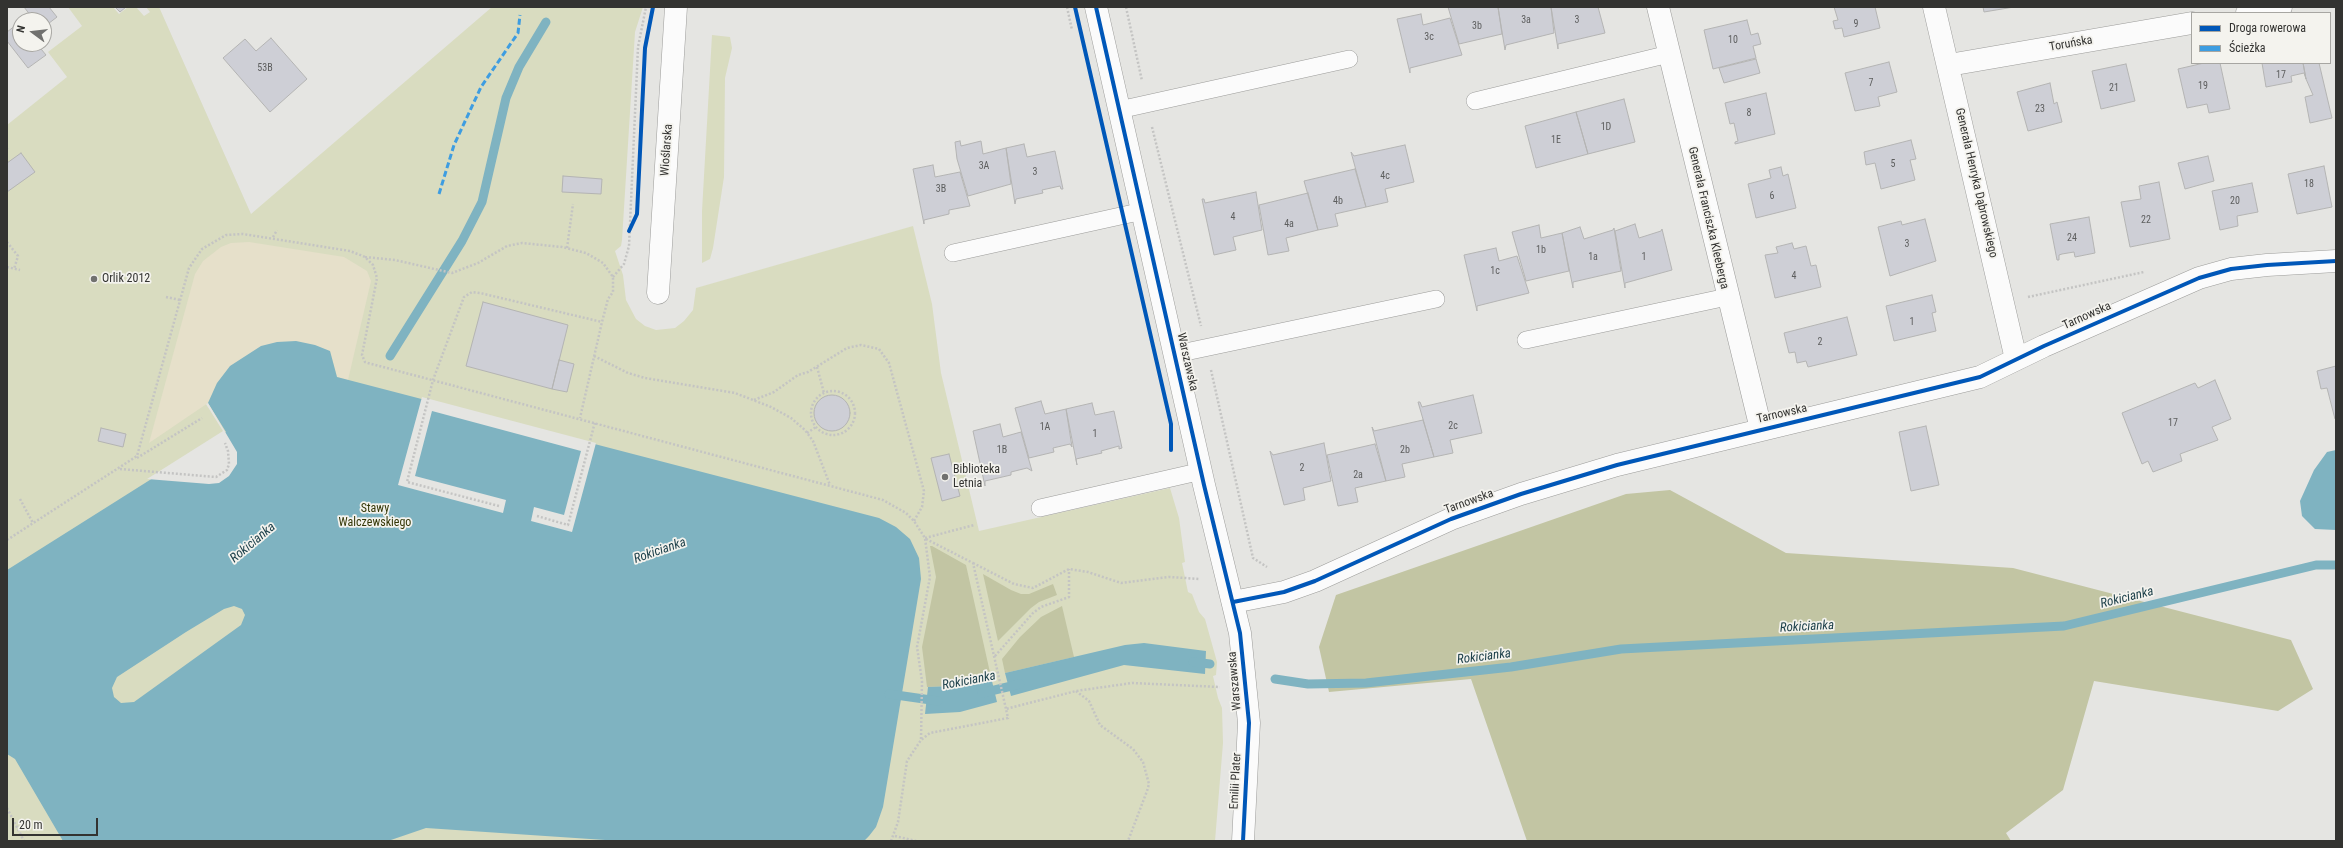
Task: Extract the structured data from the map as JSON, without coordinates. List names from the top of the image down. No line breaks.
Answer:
{"streets":{"street":["Toruńska","Wioślarska","Generała Henryka Dąbrowskiego","Generała Franciszka Kleeberga","Tarnowska","Warszawska","Emilii Plater"]},"crossings":[["Toruńska","Generała Henryka Dąbrowskiego"],["Generała Henryka Dąbrowskiego","Tarnowska"],["Generała Franciszka Kleeberga","Tarnowska"],["Tarnowska","Warszawska"],["Warszawska","Emilii Plater"]],"water":["Rokicianka"],"parks":["Stawy Walczewskiego"],"places":["Orlik 2012","Biblioteka Letnia"],"house_numbers":["3a","3","9","3b","3c","10","53B","17","7","19","21","23","8","1D","1E","5","3A","3","4c","18","3B","6","4b","20","4","22","4a","24","3","1b","1a","1","1c","4","1","2","17","2c","1A","1","1B","2b","2","2a"],"legend":["Droga rowerowa","Ścieżka"],"scale_bar":"20 m","north":"left"}
